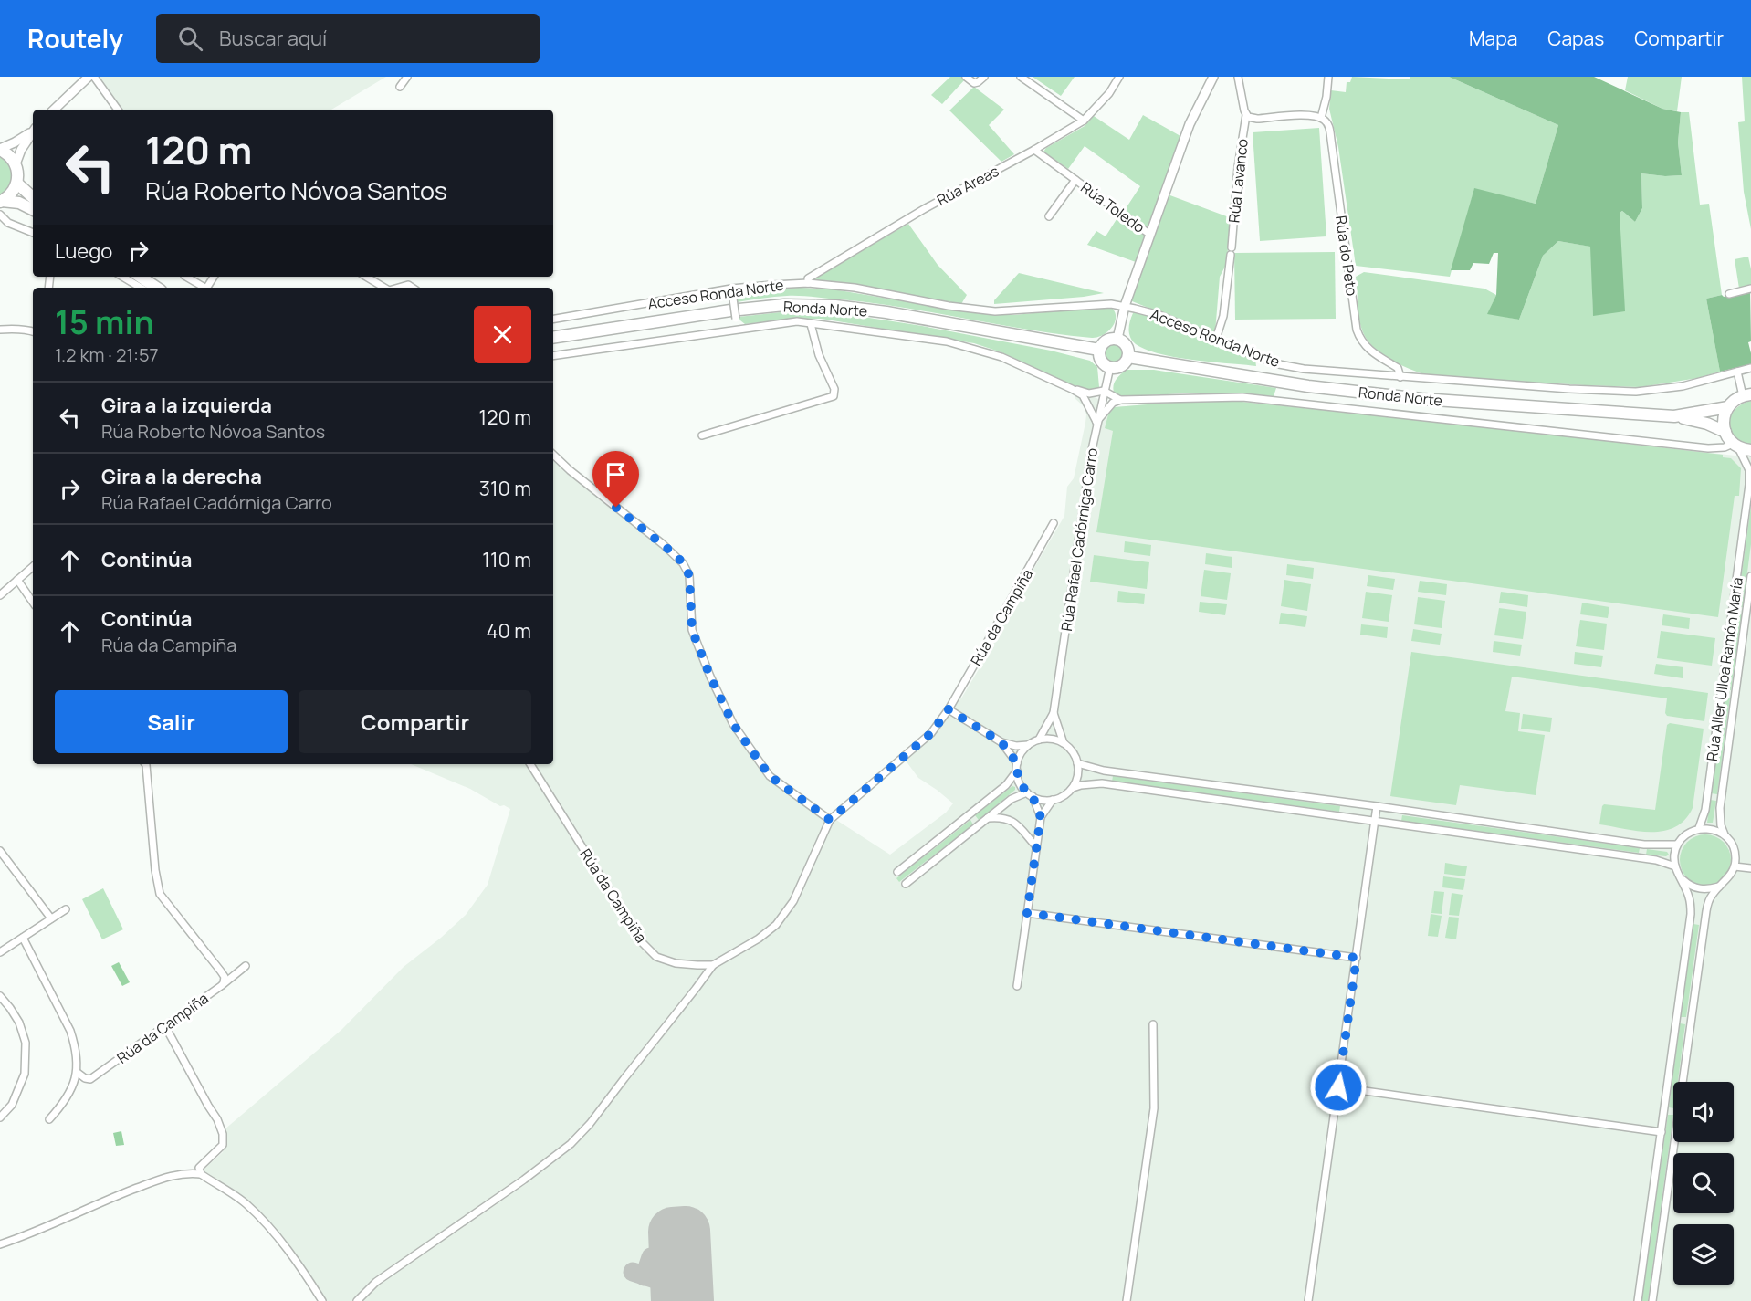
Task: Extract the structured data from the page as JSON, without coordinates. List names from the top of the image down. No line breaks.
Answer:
{"streets":{"highway":["Ronda Norte"],"street":["Rúa Lavanco","Rúa Areas","Rúa Toledo","Rúa do Peto","Acceso Ronda Norte","Rúa Rafael Cadórniga Carro","Rúa da Campiña","Rúa Aller Ulloa Ramón María"]},"crossings":[["Rúa Areas","Rúa Toledo"],["Rúa Areas","Acceso Ronda Norte"],["Rúa do Peto","Acceso Ronda Norte"],["Ronda Norte","Rúa Rafael Cadórniga Carro"]],"page":{"header":"Routely","search":"Buscar aquí","nav":["Mapa","Capas","Compartir"],"turn":["120 m","Rúa Roberto Nóvoa Santos"],"then":"Luego","heading":["15 min","1.2 km · 21:57"],"list":[{"name":"Gira a la izquierda","note":"Rúa Roberto Nóvoa Santos","value":"120 m"},{"name":"Gira a la derecha","note":"Rúa Rafael Cadórniga Carro","value":"310 m"},{"name":"Continúa","value":"110 m"},{"name":"Continúa","note":"Rúa da Campiña","value":"40 m"}],"buttons":["Salir","Compartir"]}}
